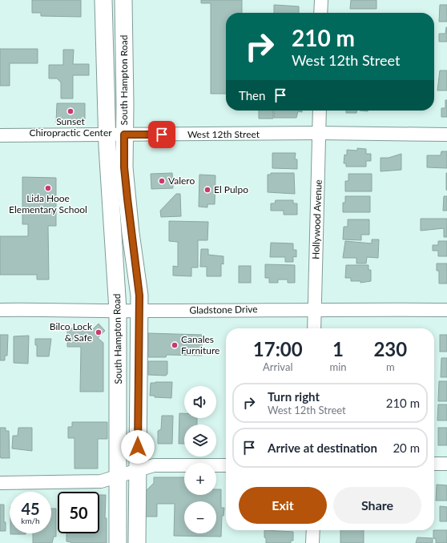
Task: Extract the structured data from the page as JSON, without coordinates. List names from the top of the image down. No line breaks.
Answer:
{"streets":{"main road":["South Hampton Road"],"street":["West 12th Street","Hollywood Avenue","Gladstone Drive"]},"crossings":[["South Hampton Road","West 12th Street"],["South Hampton Road","Gladstone Drive"],["West 12th Street","Hollywood Avenue"],["Hollywood Avenue","Gladstone Drive"]],"places":["Sunset Chiropractic Center","Valero","Lida Hooe Elementary School","El Pulpo","Bilco Lock & Safe","Canales Furniture"],"page":{"turn":["210 m","West 12th Street"],"then":"Then","eta":["17:00","Arrival","1","min","230","m"],"list":[{"name":"Turn right","note":"West 12th Street","value":"210 m"},{"name":"Arrive at destination","value":"20 m"}],"map_buttons":["+","−"],"buttons":["Exit","Share"],"speed":"45 km/h","limit":"50"}}
